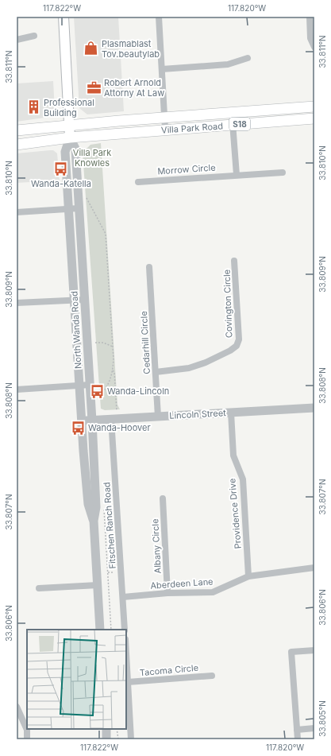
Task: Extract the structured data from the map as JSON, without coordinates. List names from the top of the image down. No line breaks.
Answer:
{"streets":{"main road":["S18","Villa Park Road","North Wanda Road"],"street":["Morrow Circle","Covington Circle","Cedarhill Circle","Lincoln Street","Providence Drive","Fitschen Ranch Road","Albany Circle","Aberdeen Lane","Tacoma Circle"]},"crossings":[["S18","Villa Park Road"],["S18","North Wanda Road"],["Villa Park Road","North Wanda Road"],["Covington Circle","Cedarhill Circle"],["North Wanda Road","Lincoln Street"],["Cedarhill Circle","Lincoln Street"],["Lincoln Street","Providence Drive"],["Lincoln Street","Fitschen Ranch Road"],["Providence Drive","Aberdeen Lane"],["Fitschen Ranch Road","Aberdeen Lane"],["Albany Circle","Aberdeen Lane"]],"parks":["Villa Park Knowles"],"places":{"shop":["Plasmablast Tov.beautylab"],"office":["Robert Arnold Attorny At Law"],"building":["Professional Building"],"bus stop":["Wanda-Katella","Wanda-Lincoln","Wanda-Hoover"]},"coordinates":["117.822°W","117.820°W","33.811°N","33.810°N","33.809°N","33.808°N","33.807°N","33.806°N","33.805°N"]}
